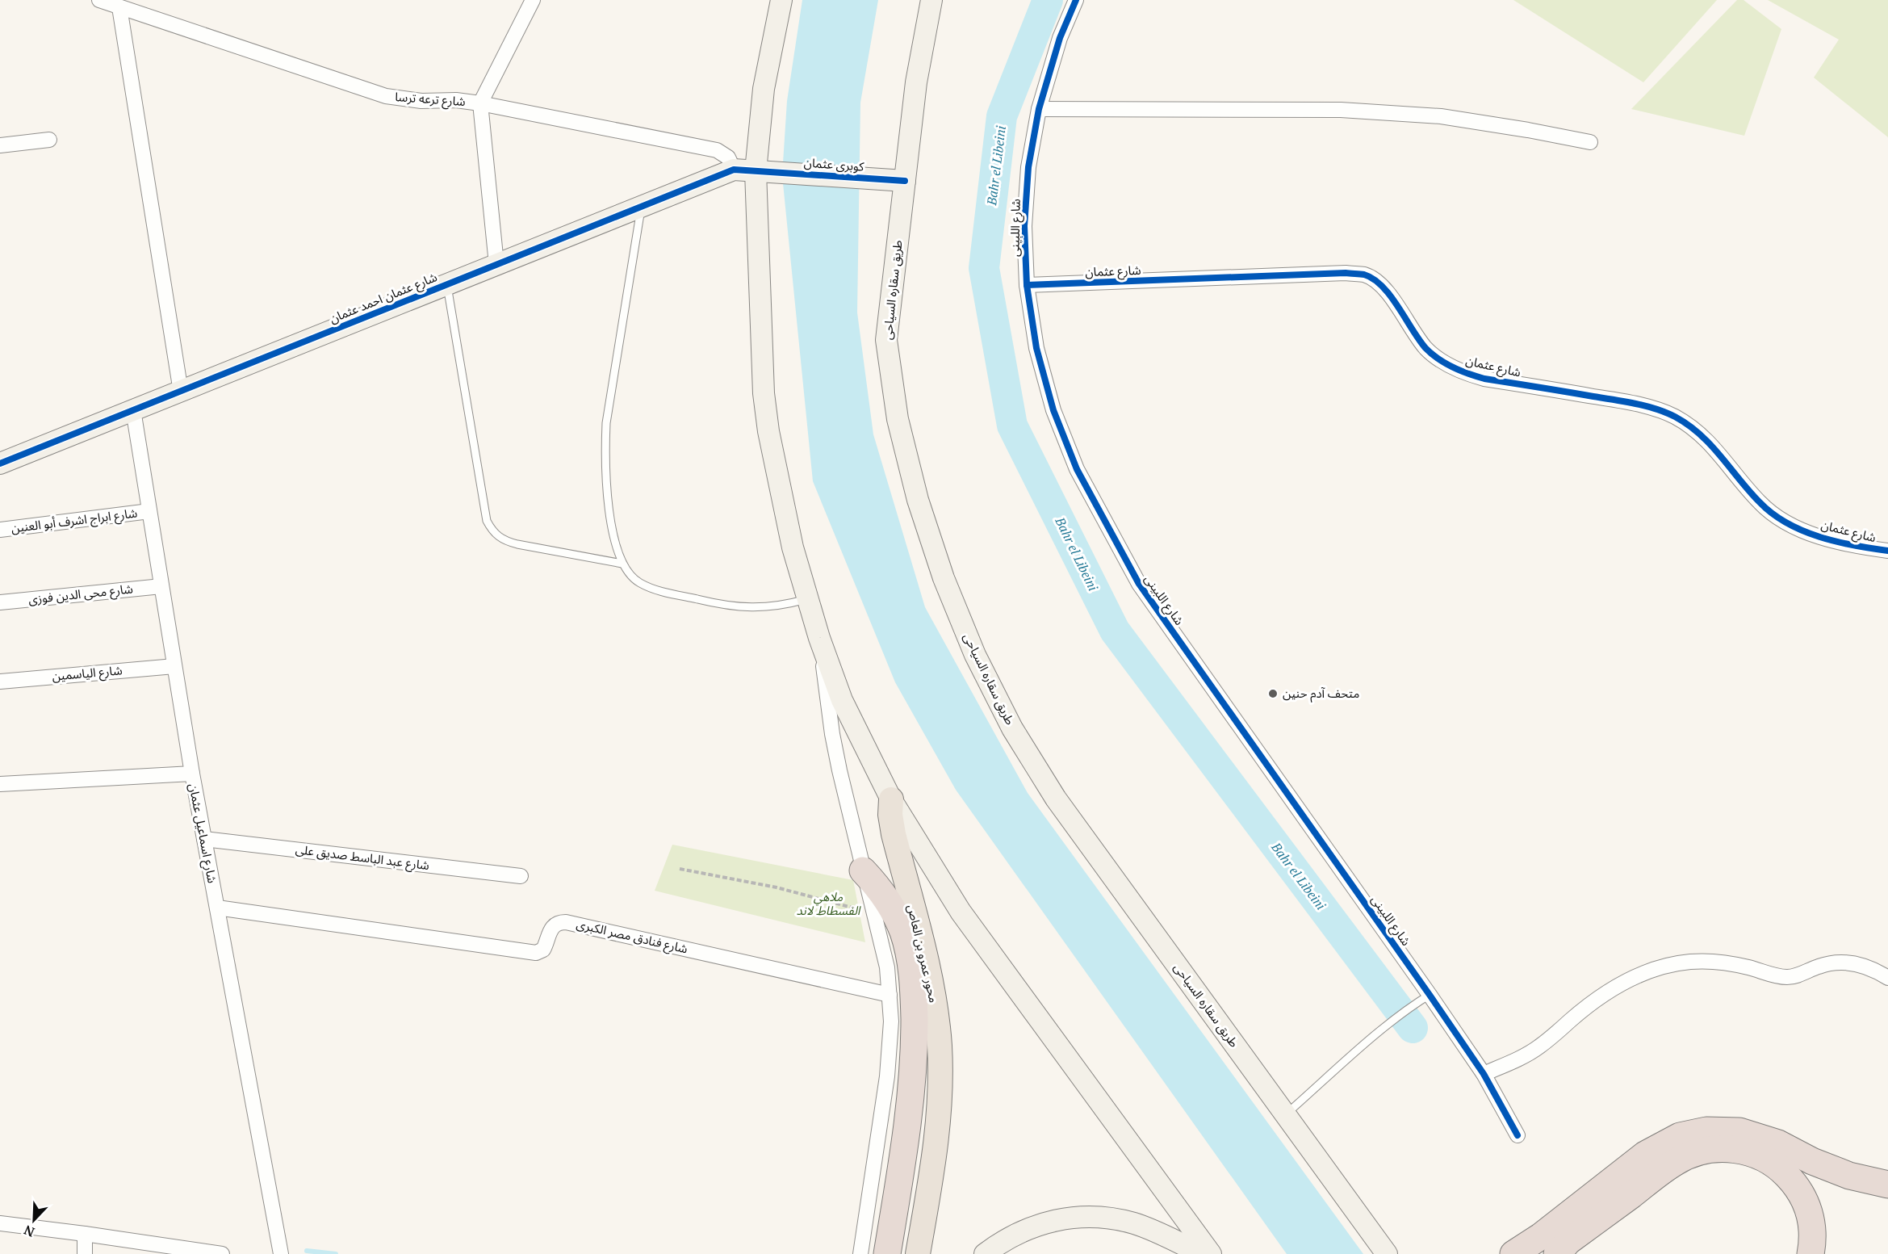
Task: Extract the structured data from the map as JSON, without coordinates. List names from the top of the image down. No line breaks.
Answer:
{"streets":{"main road":["كوبرى عثمان","طريق سقاره السياحى","شارع عثمان احمد عثمان","محور عمرو بن العاص"],"street":["شارع ترعه ترسا","شارع اللبينى","شارع عثمان","شارع ابراج اشرف أبو العنين","شارع محى الدين فوزى","شارع الياسمين","شارع اسماعيل عثمان","شارع عبد الباسط صديق على","شارع فنادق مصر الكبرى"]},"crossings":[["شارع ترعه ترسا","شارع عثمان احمد عثمان"],["كوبرى عثمان","طريق سقاره السياحى"],["كوبرى عثمان","شارع عثمان احمد عثمان"],["شارع اللبينى","شارع عثمان"],["شارع عثمان احمد عثمان","شارع اسماعيل عثمان"],["شارع ابراج اشرف أبو العنين","شارع اسماعيل عثمان"],["شارع محى الدين فوزى","شارع اسماعيل عثمان"],["شارع الياسمين","شارع اسماعيل عثمان"],["شارع اسماعيل عثمان","شارع عبد الباسط صديق على"],["شارع اسماعيل عثمان","شارع فنادق مصر الكبرى"]],"water":["Bahr el Libeini"],"parks":["ملاهي الفسطاط لاند"],"places":["متحف آدم حنين"],"north":"bottom left"}
